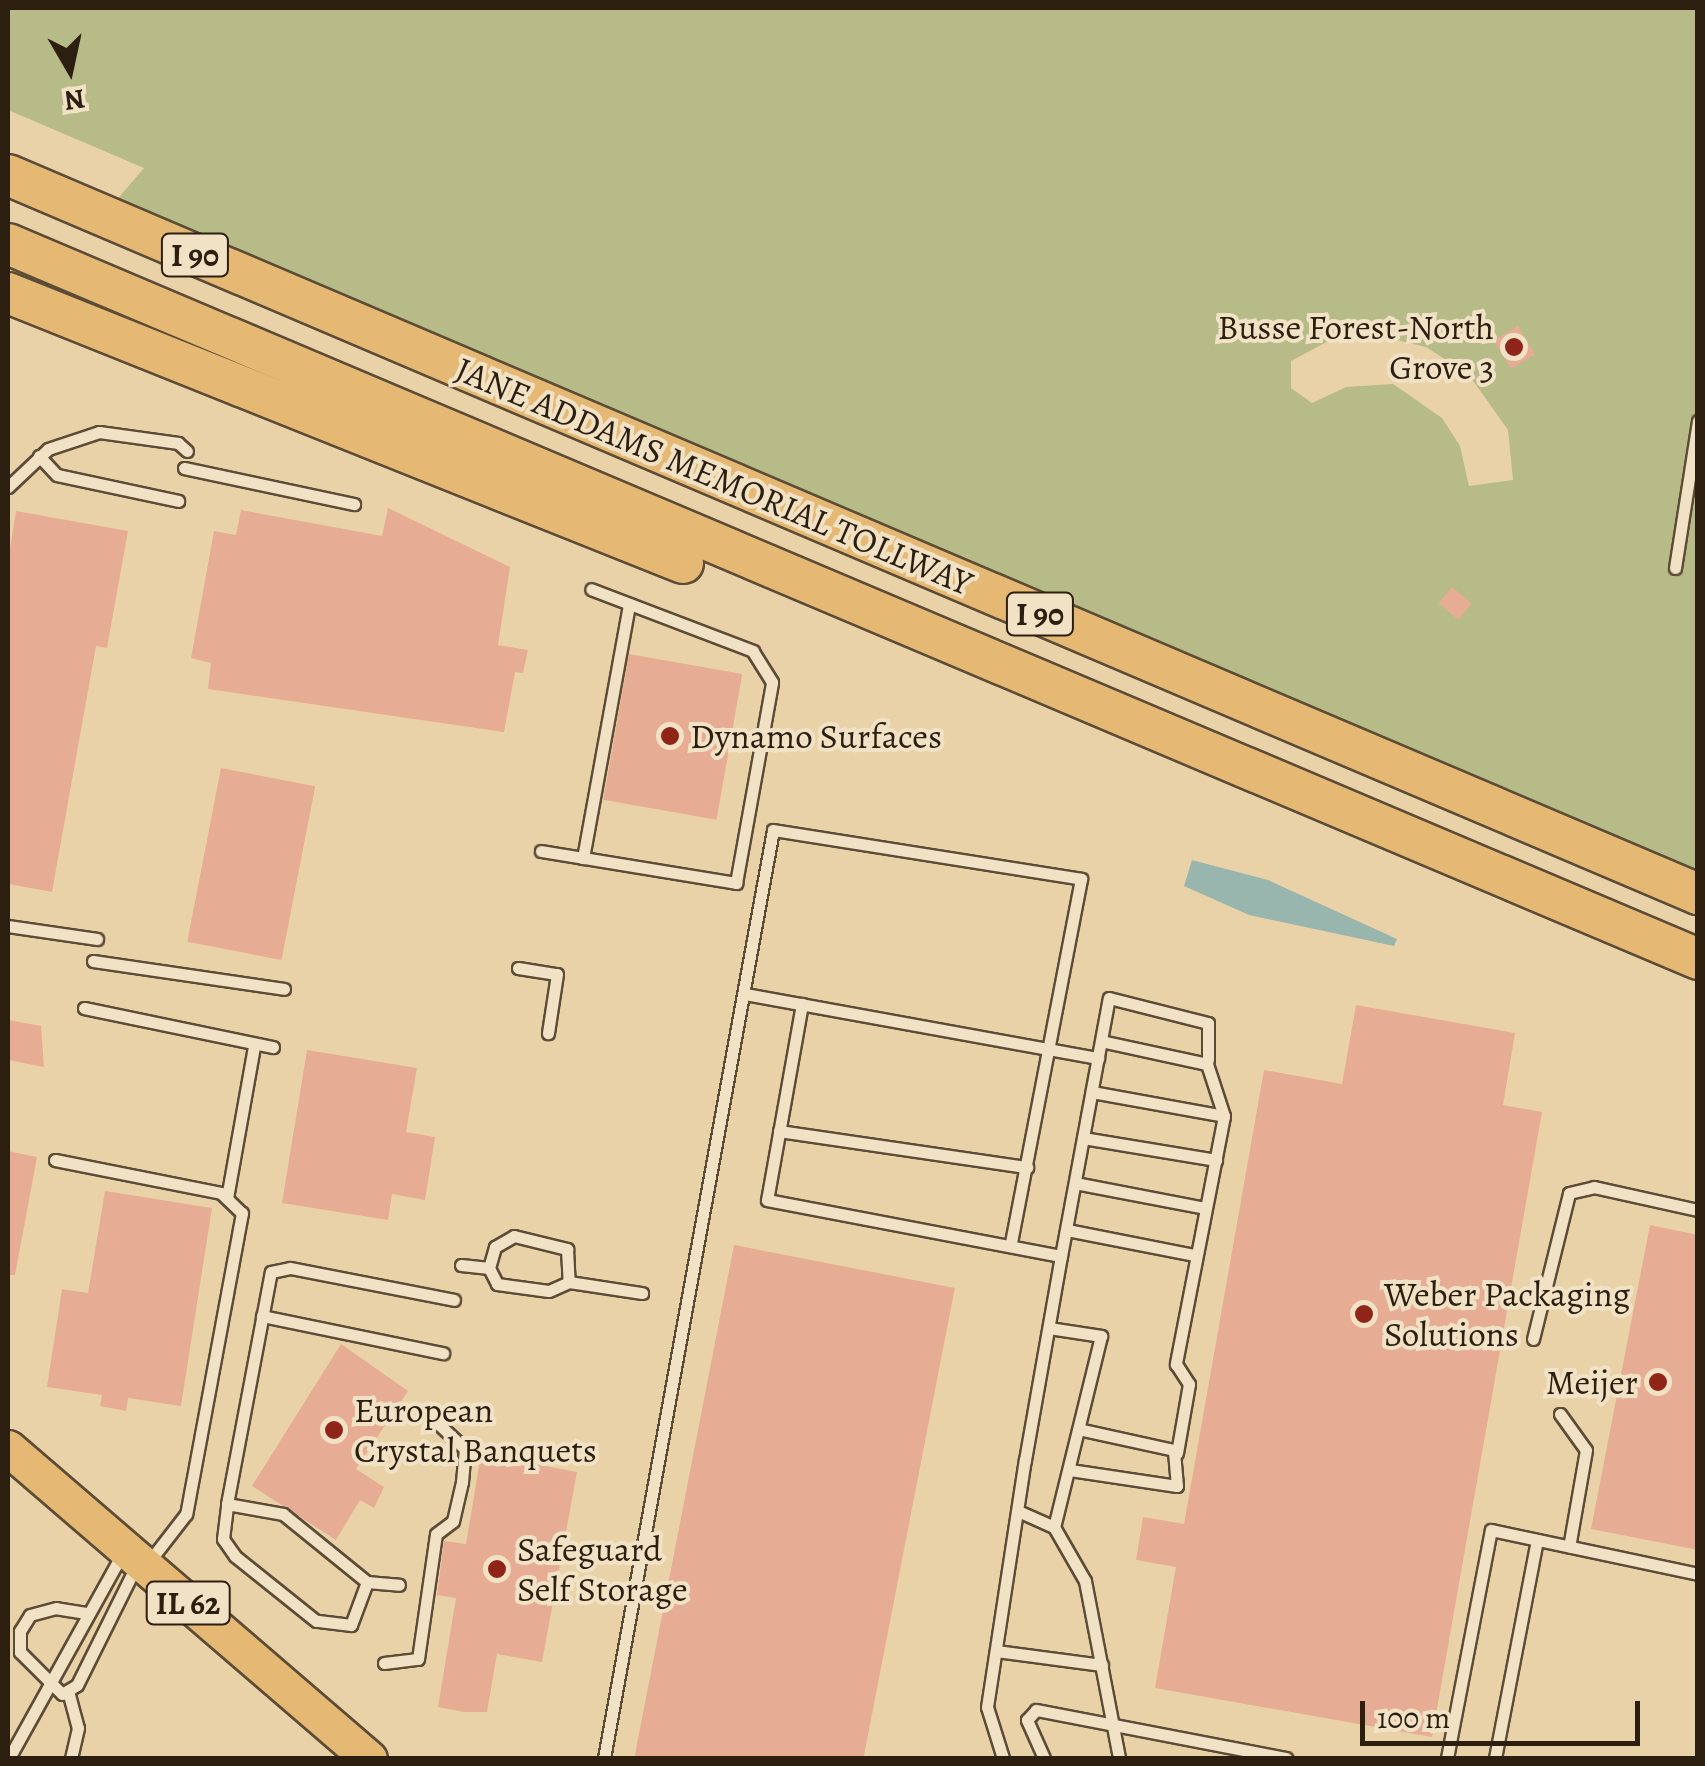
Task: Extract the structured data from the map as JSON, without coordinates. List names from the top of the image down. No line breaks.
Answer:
{"streets":{"highway":["I 90","JANE ADDAMS MEMORIAL TOLLWAY"],"main road":["IL 62"]},"places":["Busse Forest-North Grove 3","Dynamo Surfaces","Weber Packaging Solutions","Meijer","European Crystal Banquets","Safeguard Self Storage"],"scale_bar":"100 m","north":"bottom"}
